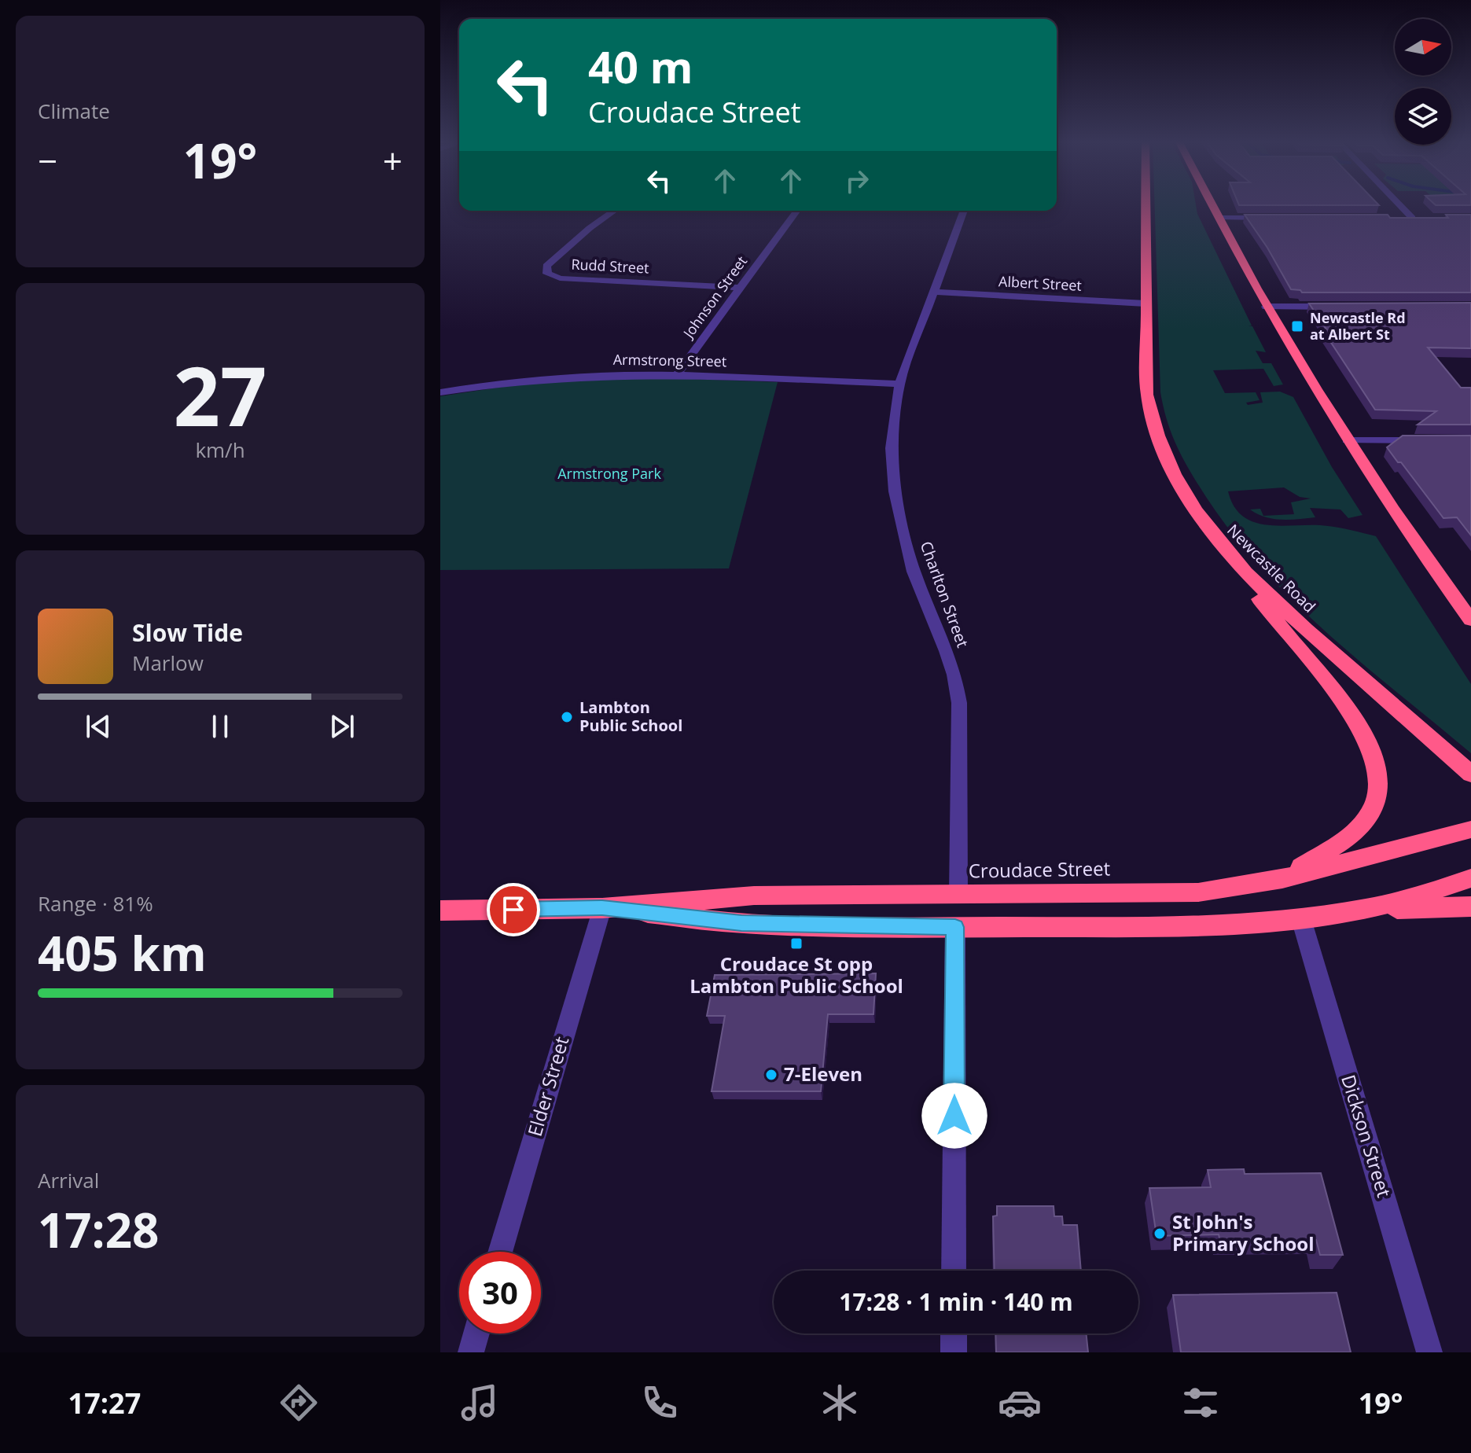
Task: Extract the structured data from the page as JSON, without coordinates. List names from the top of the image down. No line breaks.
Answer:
{"streets":{"highway":["Newcastle Road","Croudace Street"],"street":["Rudd Street","Albert Street","Johnson Street","Armstrong Street","Charlton Street","Elder Street","Dickson Street"]},"crossings":[["Rudd Street","Johnson Street"],["Albert Street","Newcastle Road"],["Albert Street","Charlton Street"],["Johnson Street","Armstrong Street"],["Armstrong Street","Charlton Street"],["Charlton Street","Croudace Street"],["Croudace Street","Elder Street"],["Croudace Street","Dickson Street"]],"parks":["Armstrong Park"],"places":{"transit":["Newcastle Rd at Albert St","Croudace St opp Lambton Public School"],"other":["Lambton Public School","7-Eleven","St John's Primary School"]},"north":"right","page":{"tile":["Climate",["27","km/h"],["Range · 81%","405 km"],["Arrival","17:28"]],"turn":["40 m","Croudace Street"],"heat":["−","19°","+"],"song":["Slow Tide","Marlow"],"limit":"30","trip":"17:28 · 1 min · 140 m","tabs":["17:27","19°"]}}
